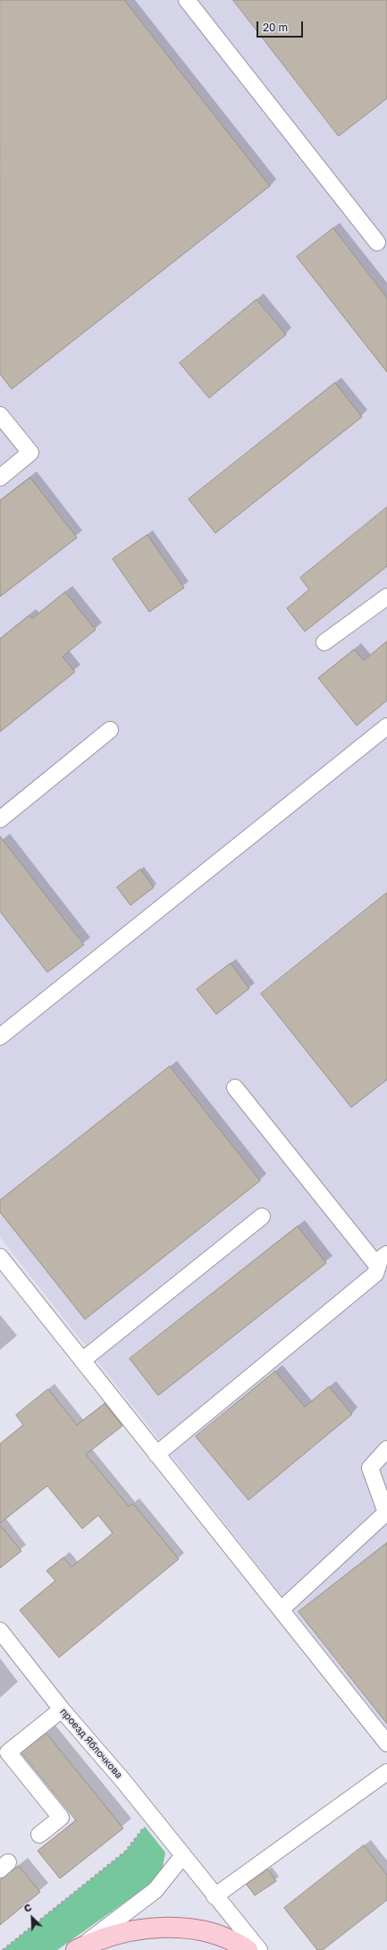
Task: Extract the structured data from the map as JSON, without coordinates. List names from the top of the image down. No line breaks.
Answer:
{"streets":{"street":["проезд Яблочкова"]},"scale_bar":"20 m","north":"top left"}
